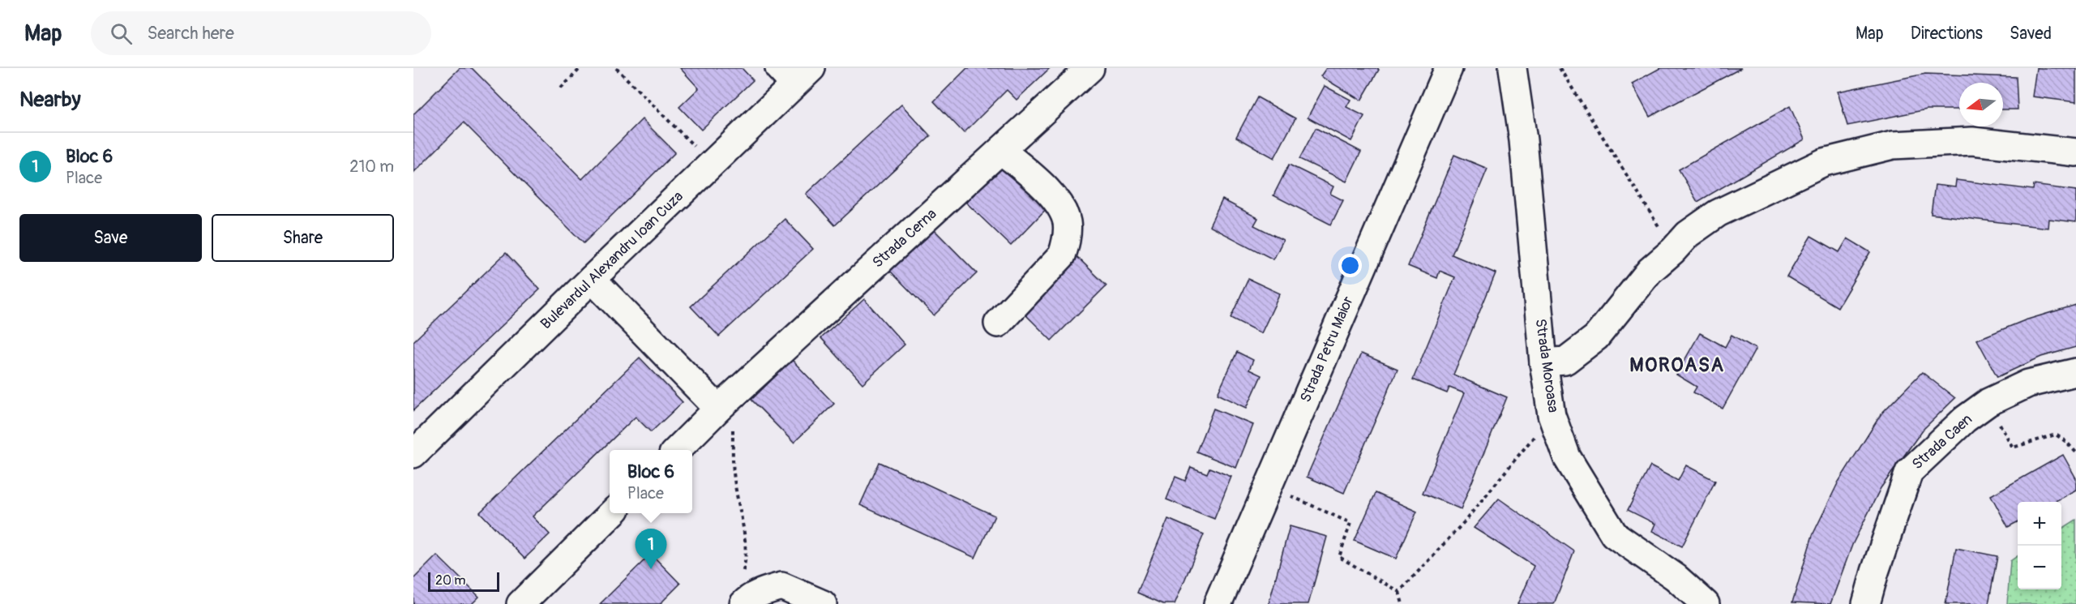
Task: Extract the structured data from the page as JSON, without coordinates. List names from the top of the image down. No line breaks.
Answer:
{"streets":{"street":["Strada Cerna","Bulevardul Alexandru Ioan Cuza","Strada Petru Maior","Strada Moroasa","Strada Caen"]},"districts":["MOROASA"],"scale_bar":"20 m","north":"left","page":{"header":"Map","search":"Search here","nav":["Map","Directions","Saved"],"heading":"Nearby","list":[{"mark":"1","name":"Bloc 6","note":"Place","value":"210 m"}],"buttons":["Save","Share"],"popup":["Bloc 6","Place"],"map_buttons":["+","−"],"pins":"1","scale":"20 m"}}
